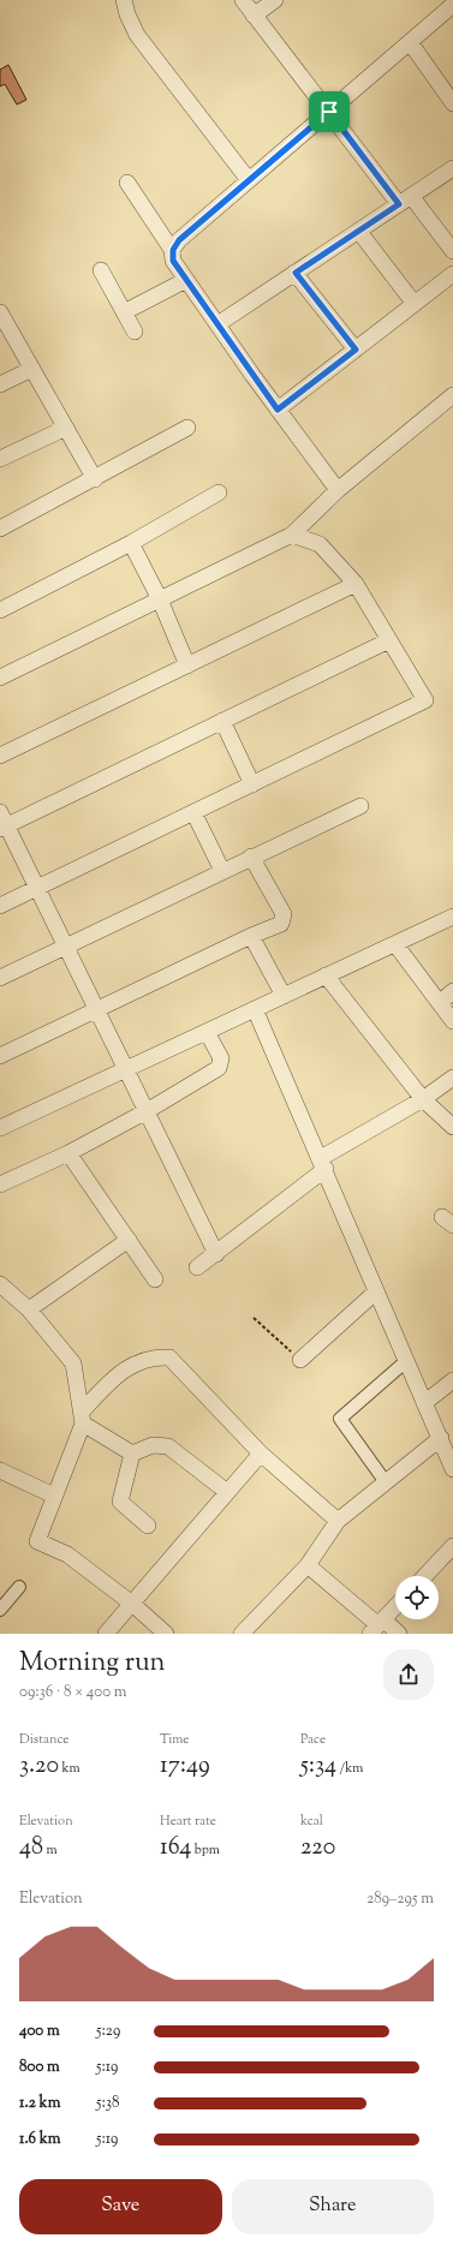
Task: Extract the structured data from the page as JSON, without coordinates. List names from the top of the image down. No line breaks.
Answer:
{"page":{"heading":["Morning run","09:36 · 8 × 400 m"],"stats":[["Distance","3.20 km"],["Time","17:49"],["Pace","5:34 /km"],["Elevation","48 m"],["Heart rate","164 bpm"],["kcal","220"]],"chart":["Elevation","289–295 m"],"list":[{"name":"400 m","note":"5:29"},{"name":"800 m","note":"5:19"},{"name":"1.2 km","note":"5:38"},{"name":"1.6 km","note":"5:19"}],"buttons":["Save","Share"]}}
